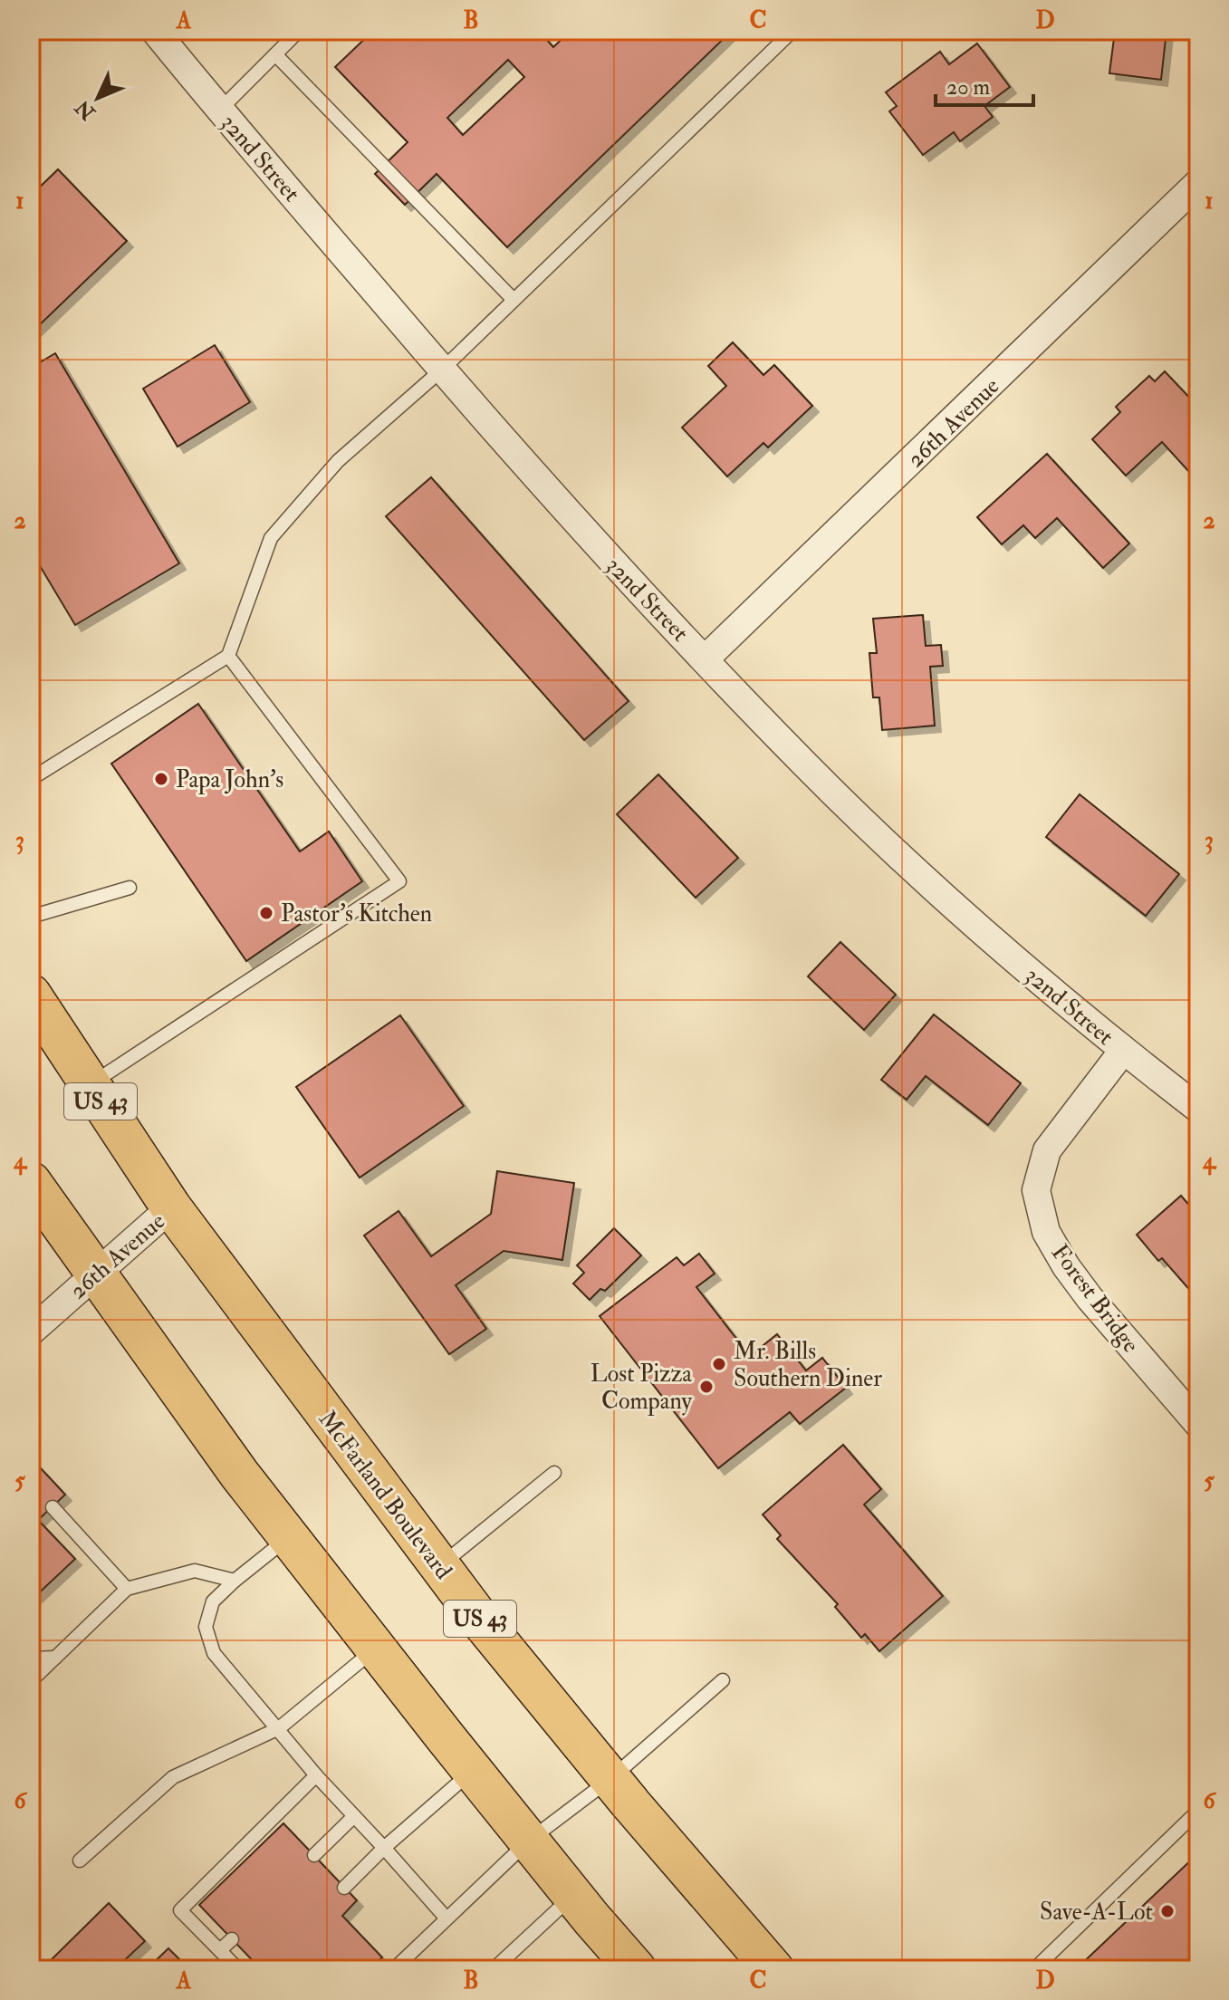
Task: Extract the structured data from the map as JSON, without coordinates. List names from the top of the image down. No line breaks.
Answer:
{"streets":{"highway":["US 43","McFarland Boulevard"],"street":["32nd Street","26th Avenue","Forest Bridge"]},"crossings":[["32nd Street","26th Avenue"],["32nd Street","Forest Bridge"],["26th Avenue","McFarland Boulevard"]],"places":["Papa John's","Pastor's Kitchen","Mr. Bills Southern Diner","Lost Pizza Company","Save-A-Lot"],"scale_bar":"20 m","north":"bottom left","grid":{"columns":["A","B","C","D"],"rows":["1","2","3","4","5","6"]}}
